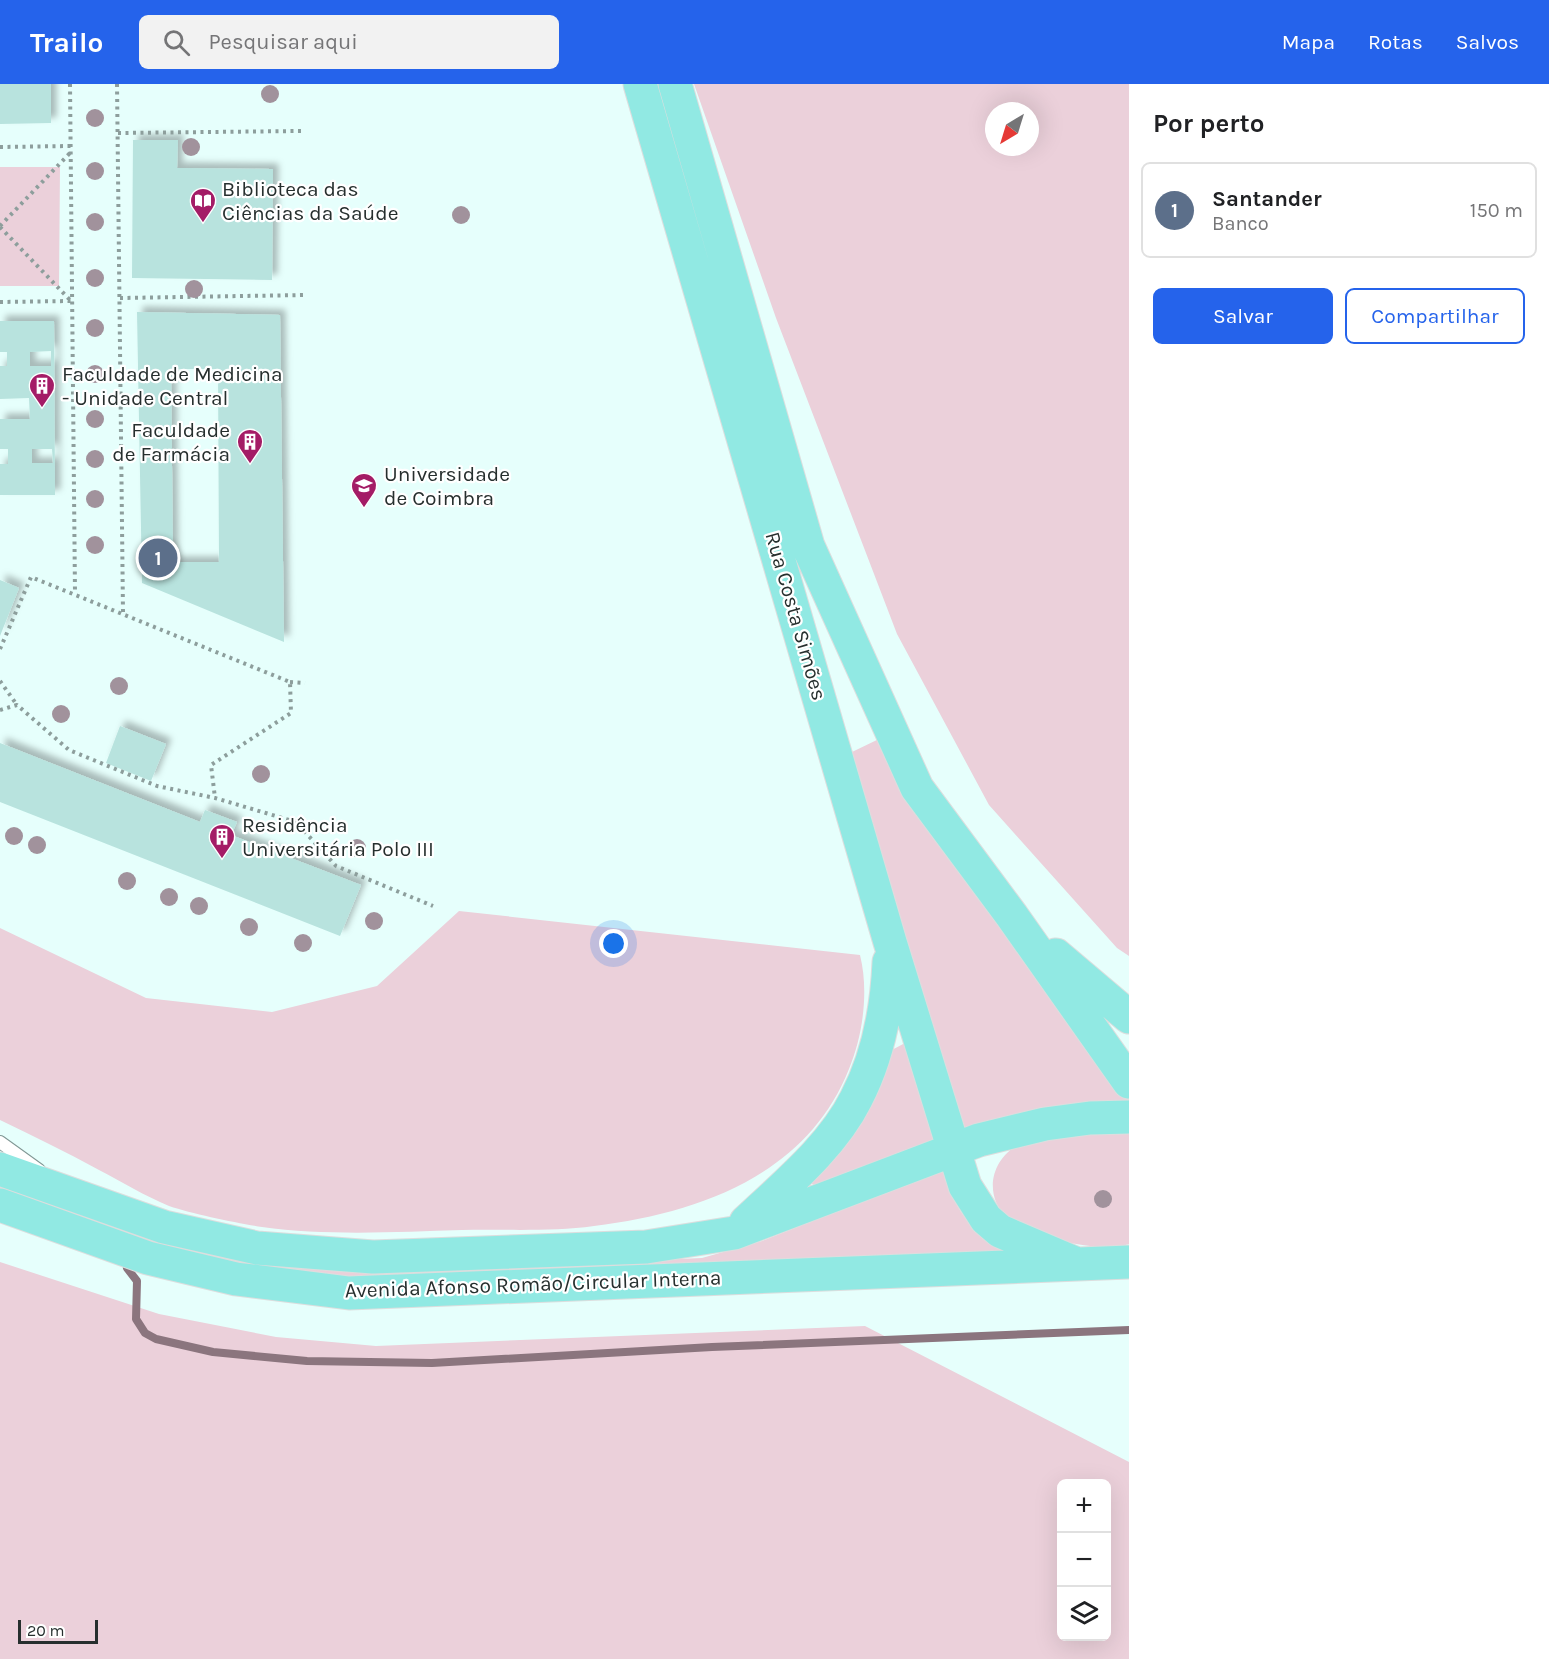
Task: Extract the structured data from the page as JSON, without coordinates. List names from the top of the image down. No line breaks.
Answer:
{"streets":{"main road":["Rua Costa Simões","Avenida Afonso Romão/Circular Interna"]},"crossings":[["Rua Costa Simões","Avenida Afonso Romão/Circular Interna"]],"places":{"library":["Biblioteca das Ciências da Saúde"],"building":["Faculdade de Medicina - Unidade Central","Faculdade de Farmácia","Residência Universitária Polo III"],"school or university":["Universidade de Coimbra"]},"scale_bar":"20 m","north":"bottom left","page":{"header":"Trailo","search":"Pesquisar aqui","nav":["Mapa","Rotas","Salvos"],"heading":"Por perto","list":[{"mark":"1","name":"Santander","note":"Banco","value":"150 m"}],"buttons":["Salvar","Compartilhar"],"pins":"1","map_buttons":["+","−"],"scale":"20 m"}}
